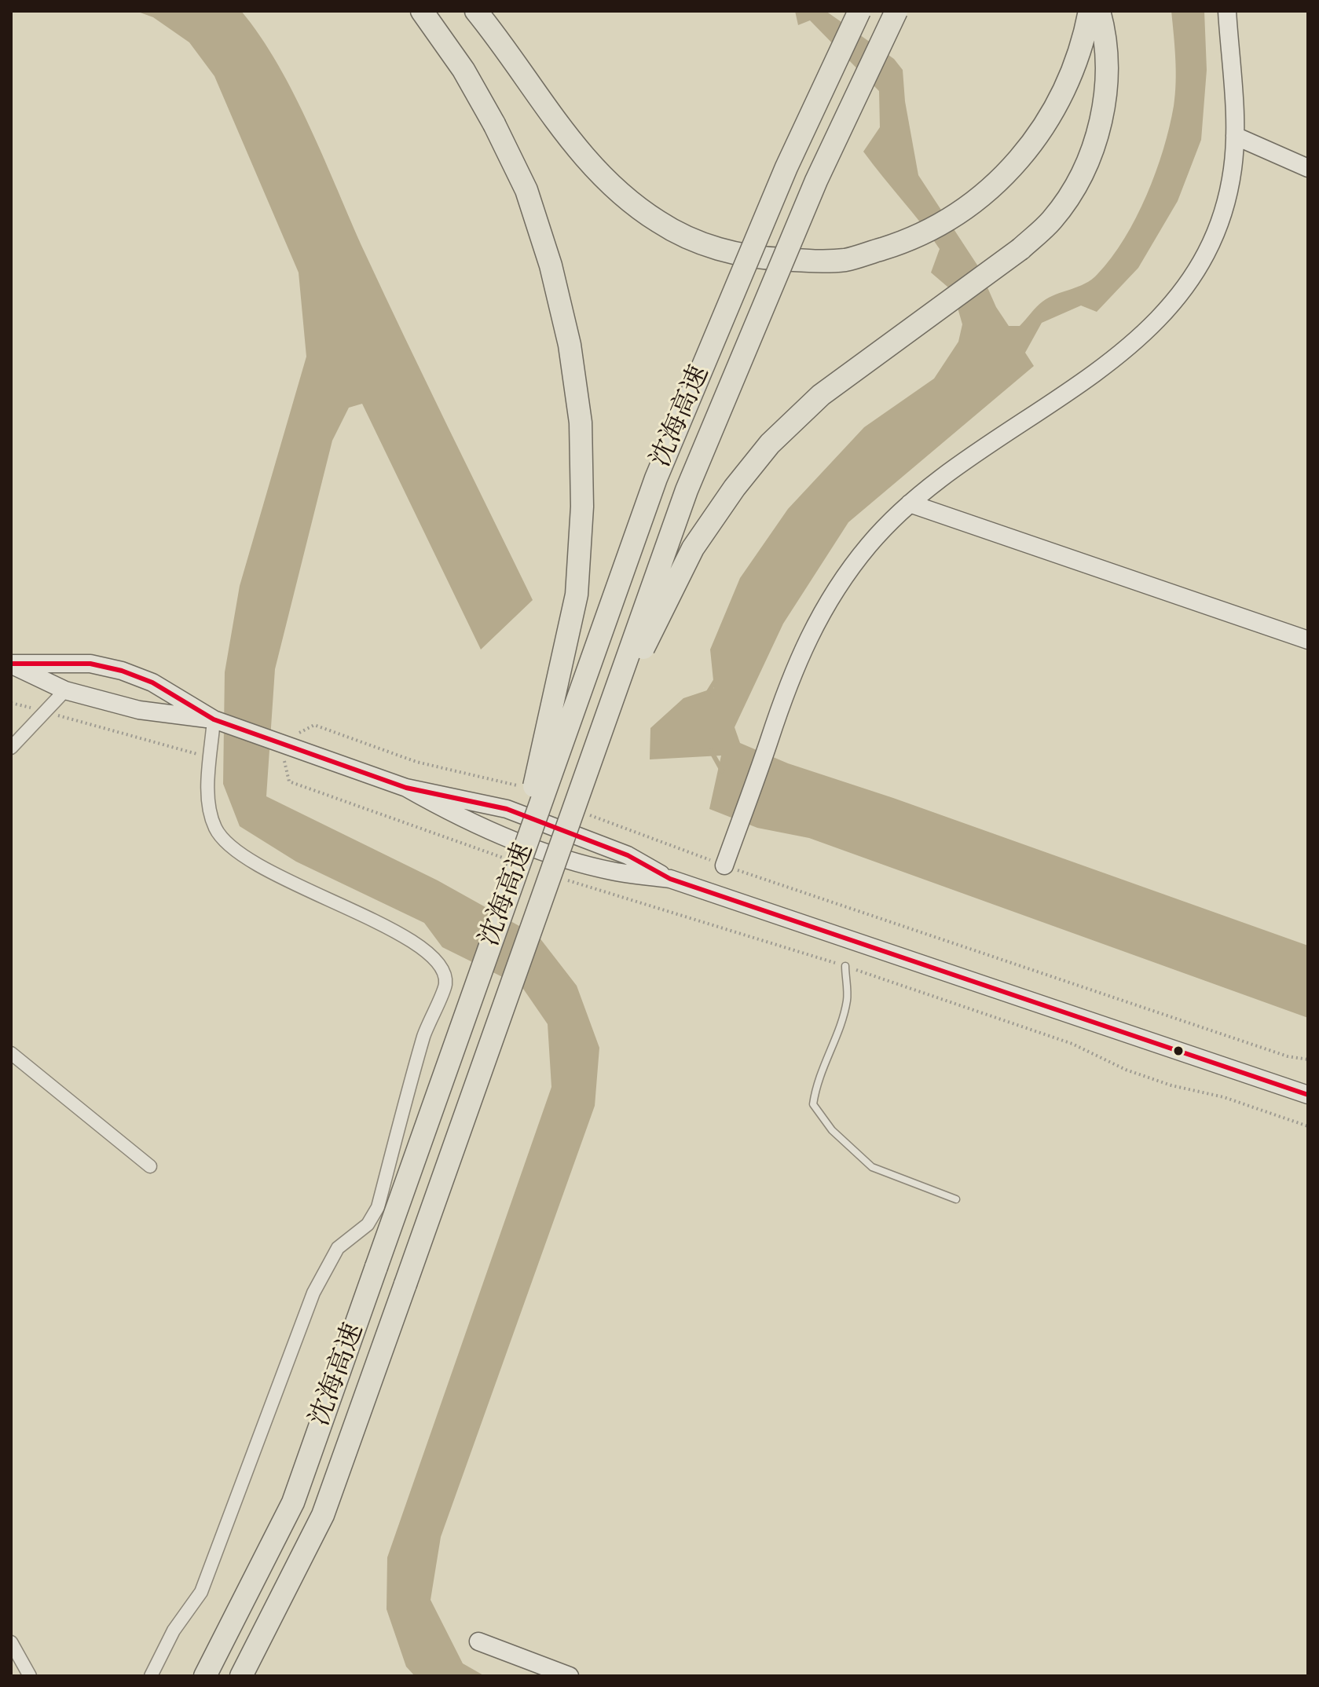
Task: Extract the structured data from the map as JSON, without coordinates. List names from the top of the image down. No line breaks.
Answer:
{"streets":{"highway":["沈海高速"]}}
